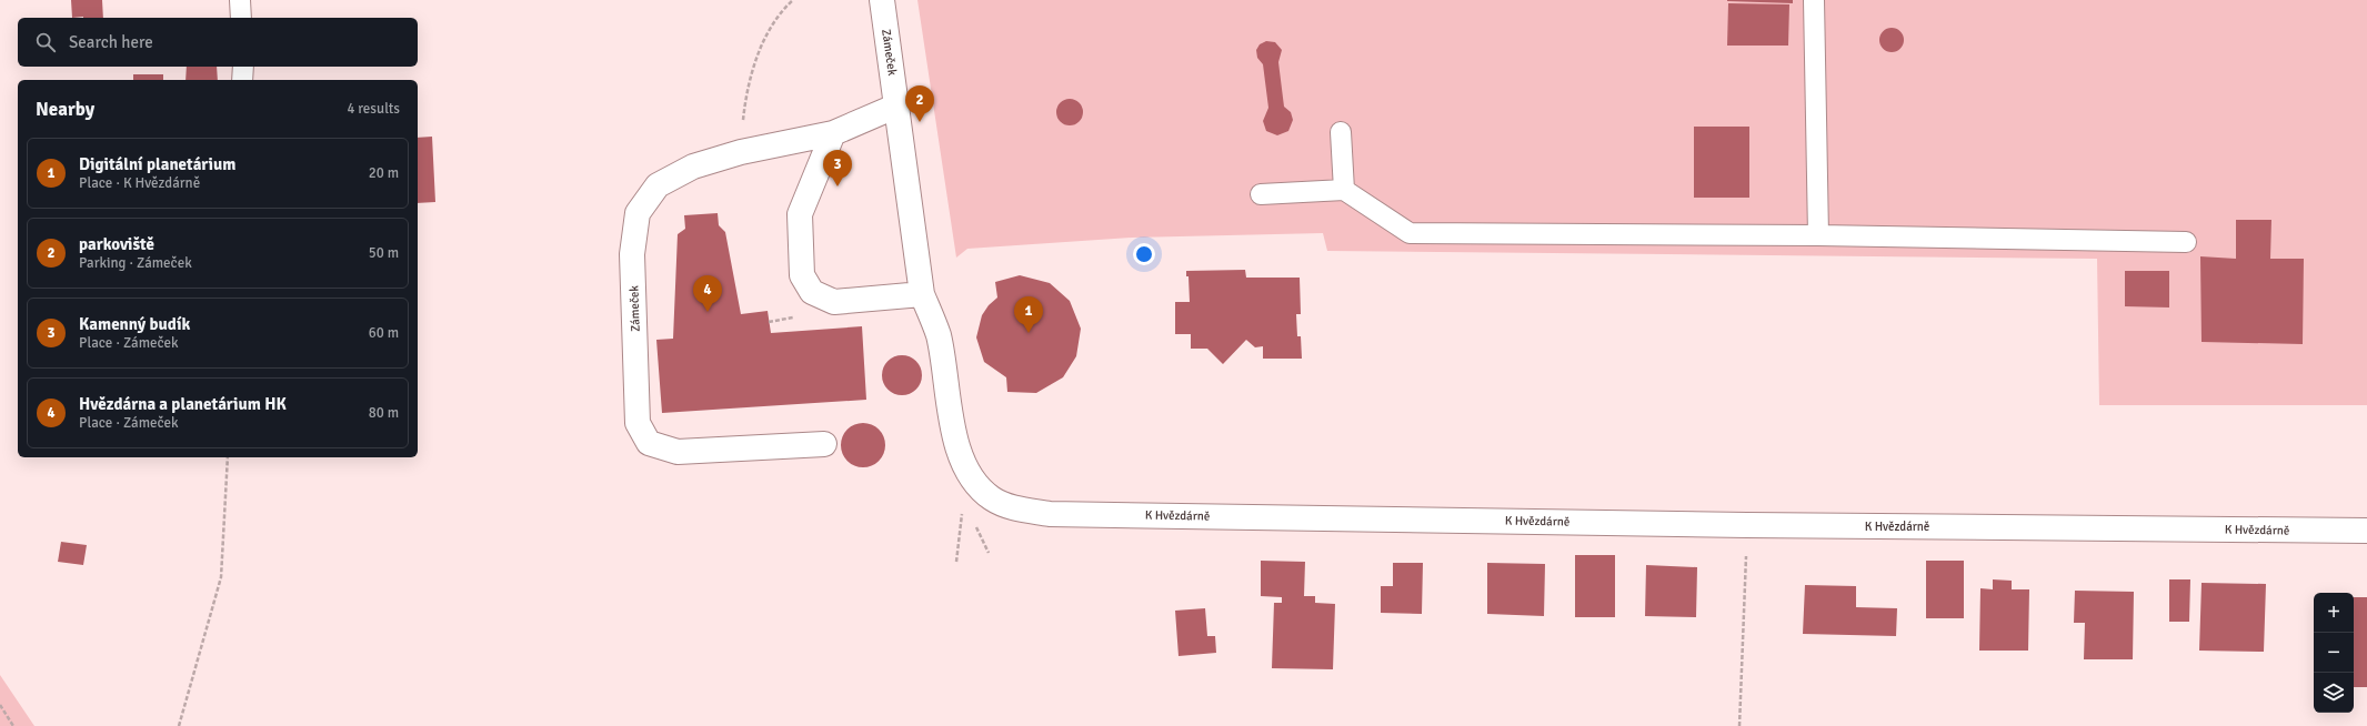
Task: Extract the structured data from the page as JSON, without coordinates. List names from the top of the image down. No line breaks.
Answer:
{"streets":{"street":["Zámeček","K Hvězdárně"]},"crossings":[["Zámeček","K Hvězdárně"]],"page":{"search":"Search here","heading":["Nearby","4 results"],"pins":["2","3","4","1"],"list":[{"mark":"1","name":"Digitální planetárium","note":"Place · K Hvězdárně","value":"20 m"},{"mark":"2","name":"parkoviště","note":"Parking · Zámeček","value":"50 m"},{"mark":"3","name":"Kamenný budík","note":"Place · Zámeček","value":"60 m"},{"mark":"4","name":"Hvězdárna a planetárium HK","note":"Place · Zámeček","value":"80 m"}],"map_buttons":["+","−"]}}
